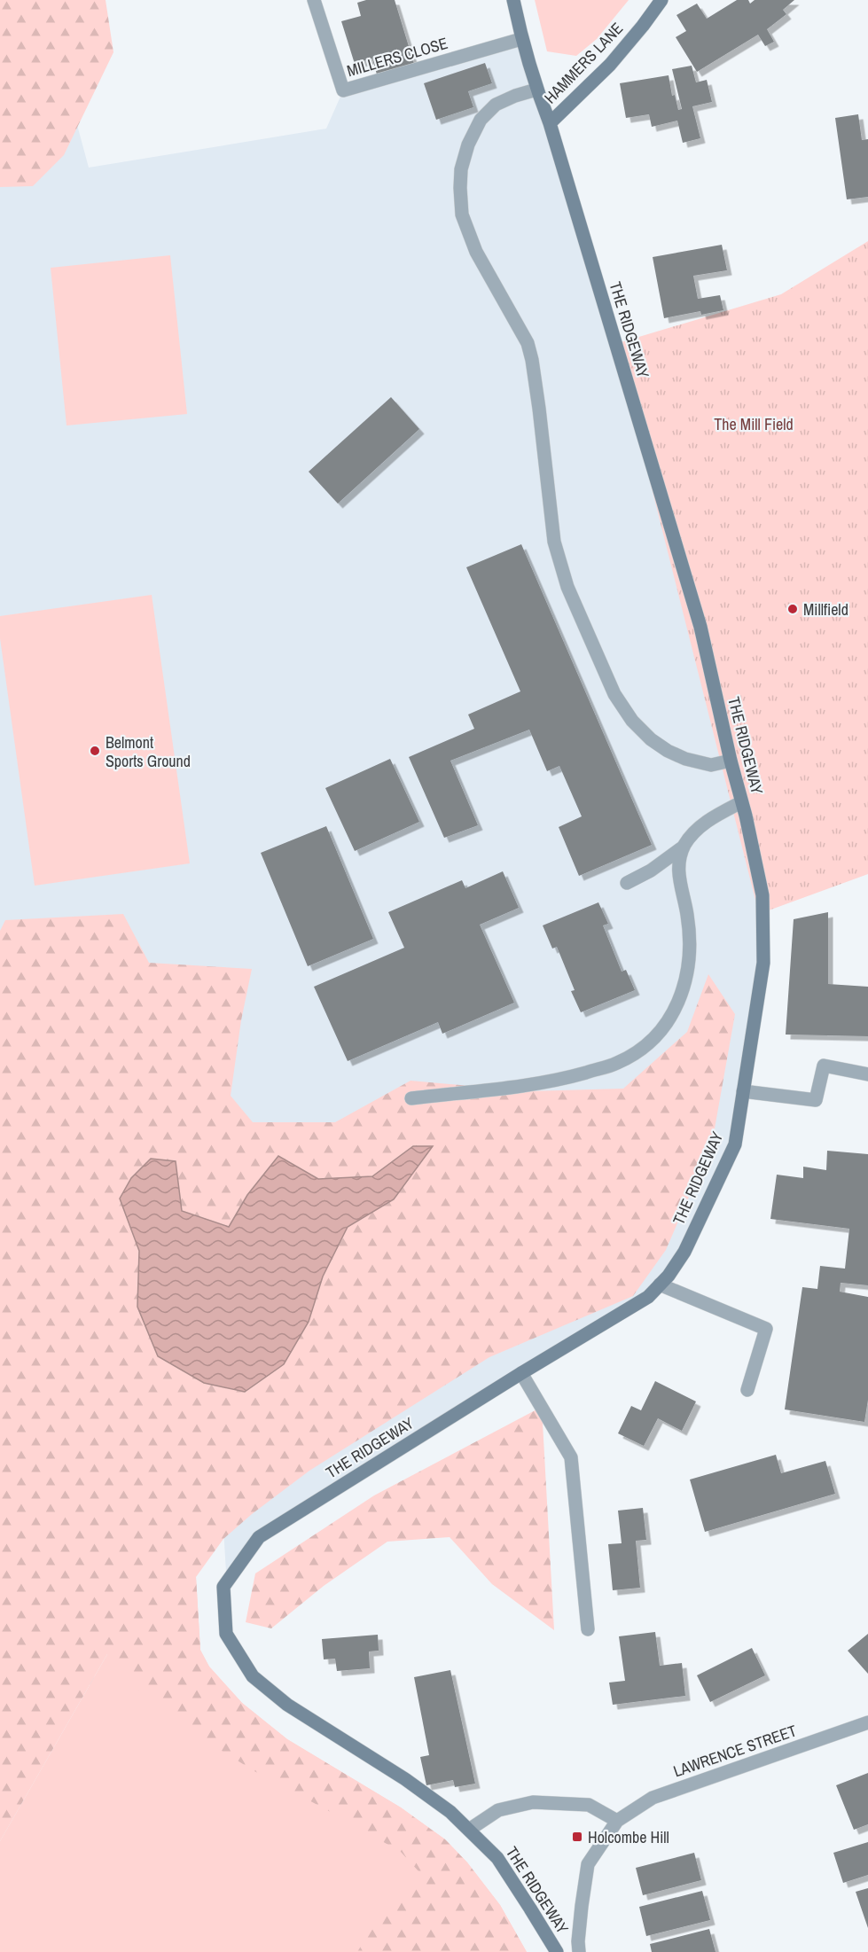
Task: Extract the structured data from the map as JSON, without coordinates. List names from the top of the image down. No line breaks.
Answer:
{"streets":{"main road":["HAMMERS LANE","THE RIDGEWAY"],"street":["MILLERS CLOSE","LAWRENCE STREET"]},"crossings":[["MILLERS CLOSE","THE RIDGEWAY"],["HAMMERS LANE","THE RIDGEWAY"]],"parks":["The Mill Field"],"places":{"other":["Millfield","Belmont Sports Ground"],"transit":["Holcombe Hill"]}}
